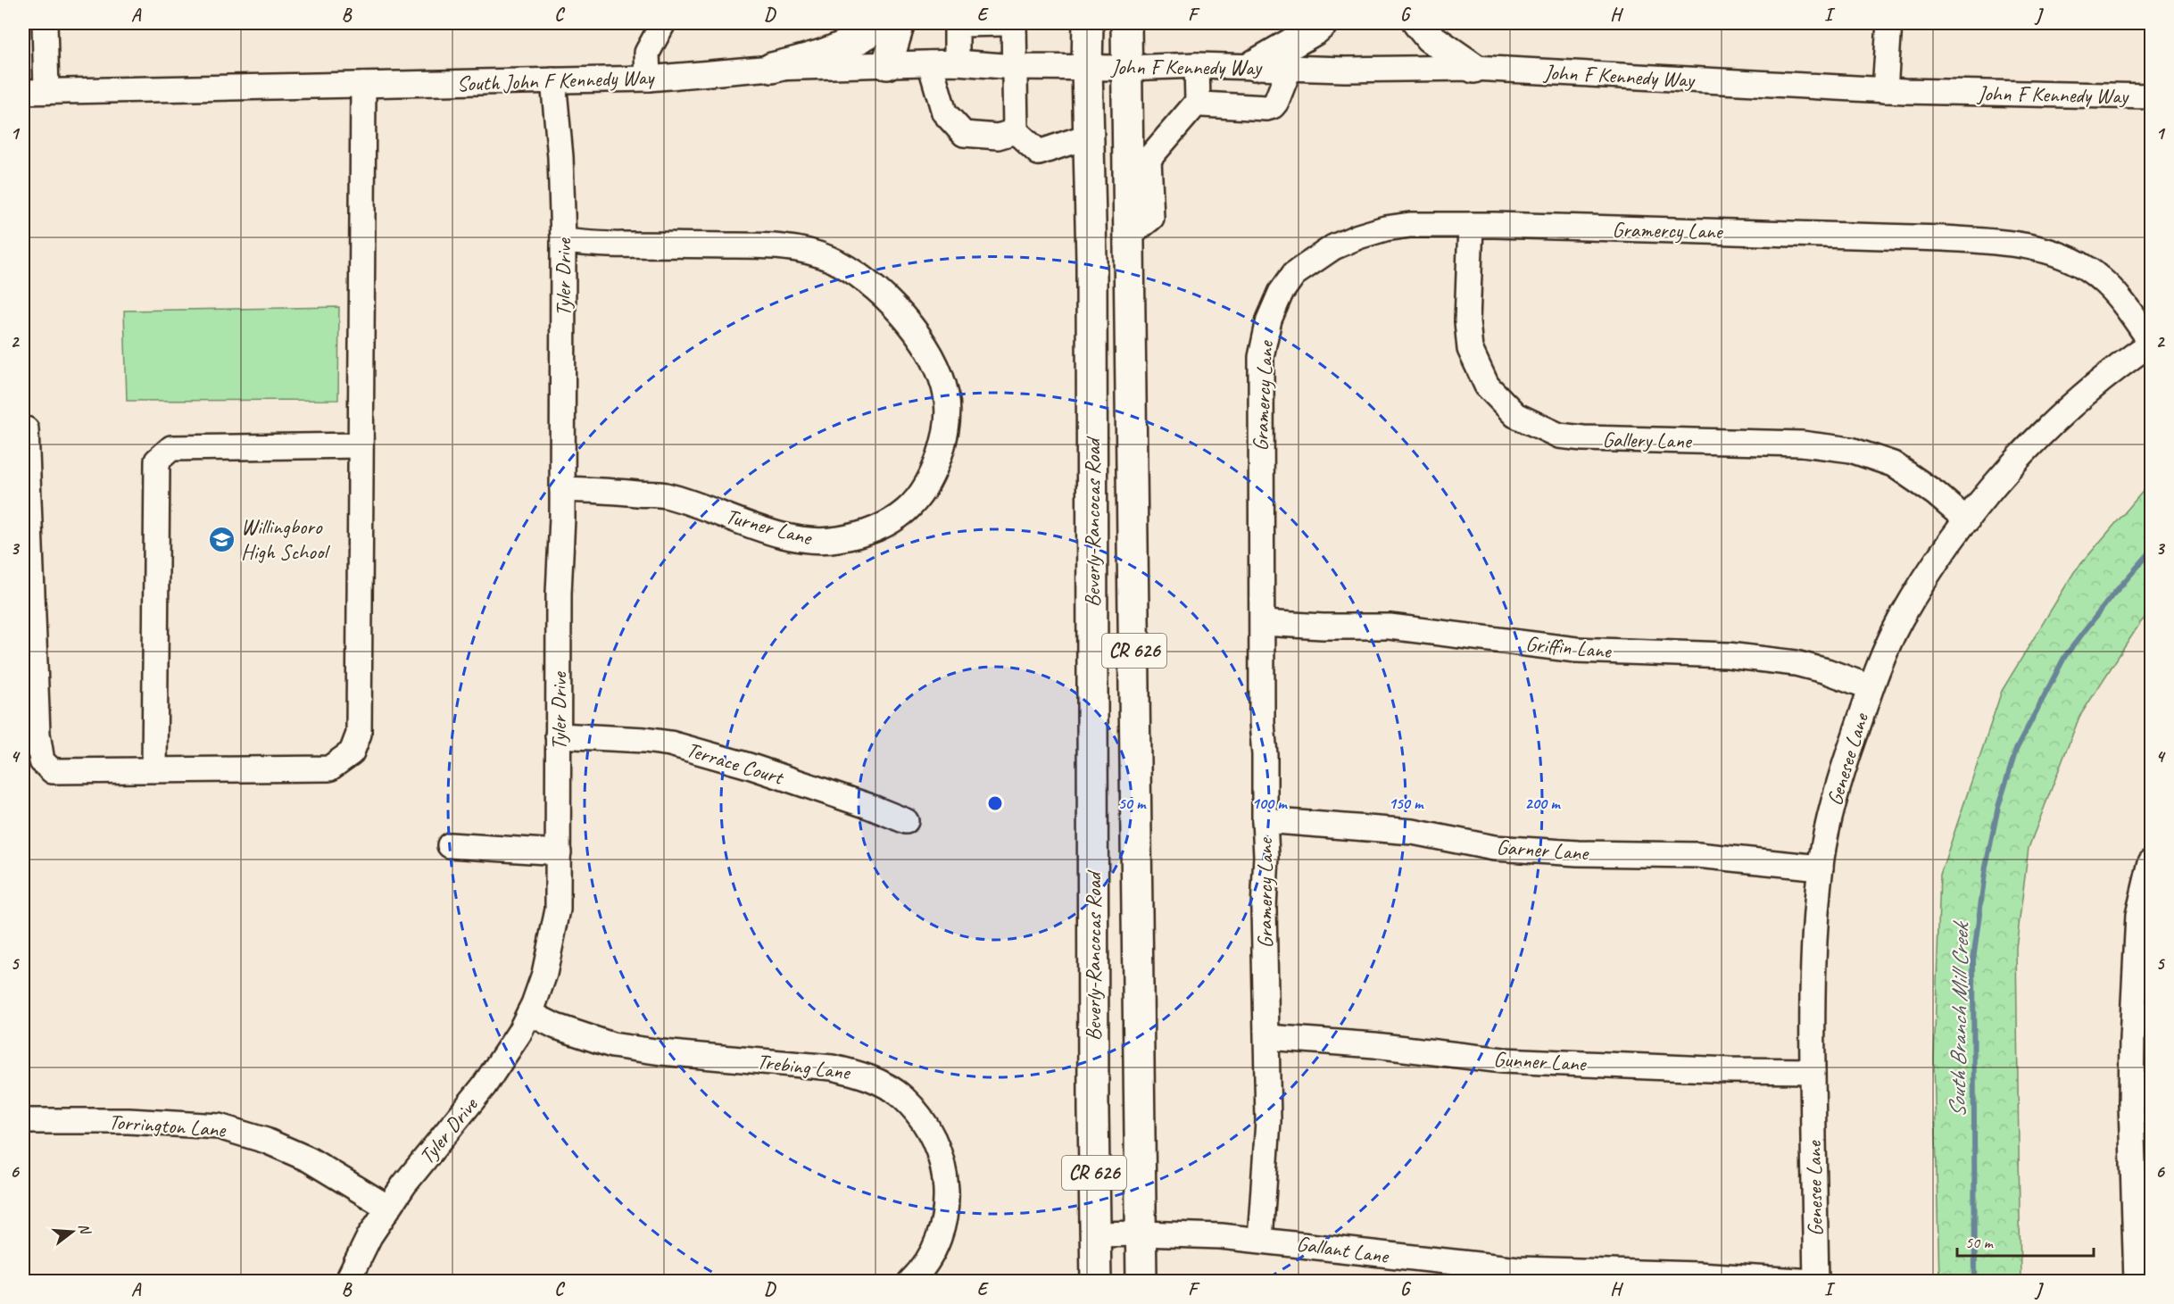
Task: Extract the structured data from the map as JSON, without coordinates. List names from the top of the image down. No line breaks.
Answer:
{"streets":{"main road":["Beverly-Rancocas Road","CR 626"],"street":["John F Kennedy Way","South John F Kennedy Way","Gramercy Lane","Tyler Drive","Gallery Lane","Turner Lane","Griffin Lane","Genesee Lane","Terrace Court","Garner Lane","Gunner Lane","Trebing Lane","Torrington Lane","Gallant Lane"]},"crossings":[["John F Kennedy Way","South John F Kennedy Way"],["John F Kennedy Way","Beverly-Rancocas Road"],["South John F Kennedy Way","Tyler Drive"],["South John F Kennedy Way","Beverly-Rancocas Road"],["Gramercy Lane","Gallery Lane"],["Gramercy Lane","Griffin Lane"],["Gramercy Lane","Genesee Lane"],["Gramercy Lane","Garner Lane"],["Gramercy Lane","Gunner Lane"],["Gramercy Lane","Gallant Lane"],["Tyler Drive","Turner Lane"],["Tyler Drive","Terrace Court"],["Tyler Drive","Trebing Lane"],["Tyler Drive","Torrington Lane"],["Gallery Lane","Genesee Lane"],["Beverly-Rancocas Road","Gallant Lane"],["Griffin Lane","Genesee Lane"],["Genesee Lane","Garner Lane"],["Genesee Lane","Gunner Lane"],["Genesee Lane","Gallant Lane"]],"water":["South Branch Mill Creek"],"places":{"school or university":["Willingboro High School"]},"scale_bar":"50 m","north":"right","grid":{"columns":["A","B","C","D","E","F","G","H","I","J"],"rows":["1","2","3","4","5","6"]},"rings":["50 m","100 m","150 m","200 m"]}
